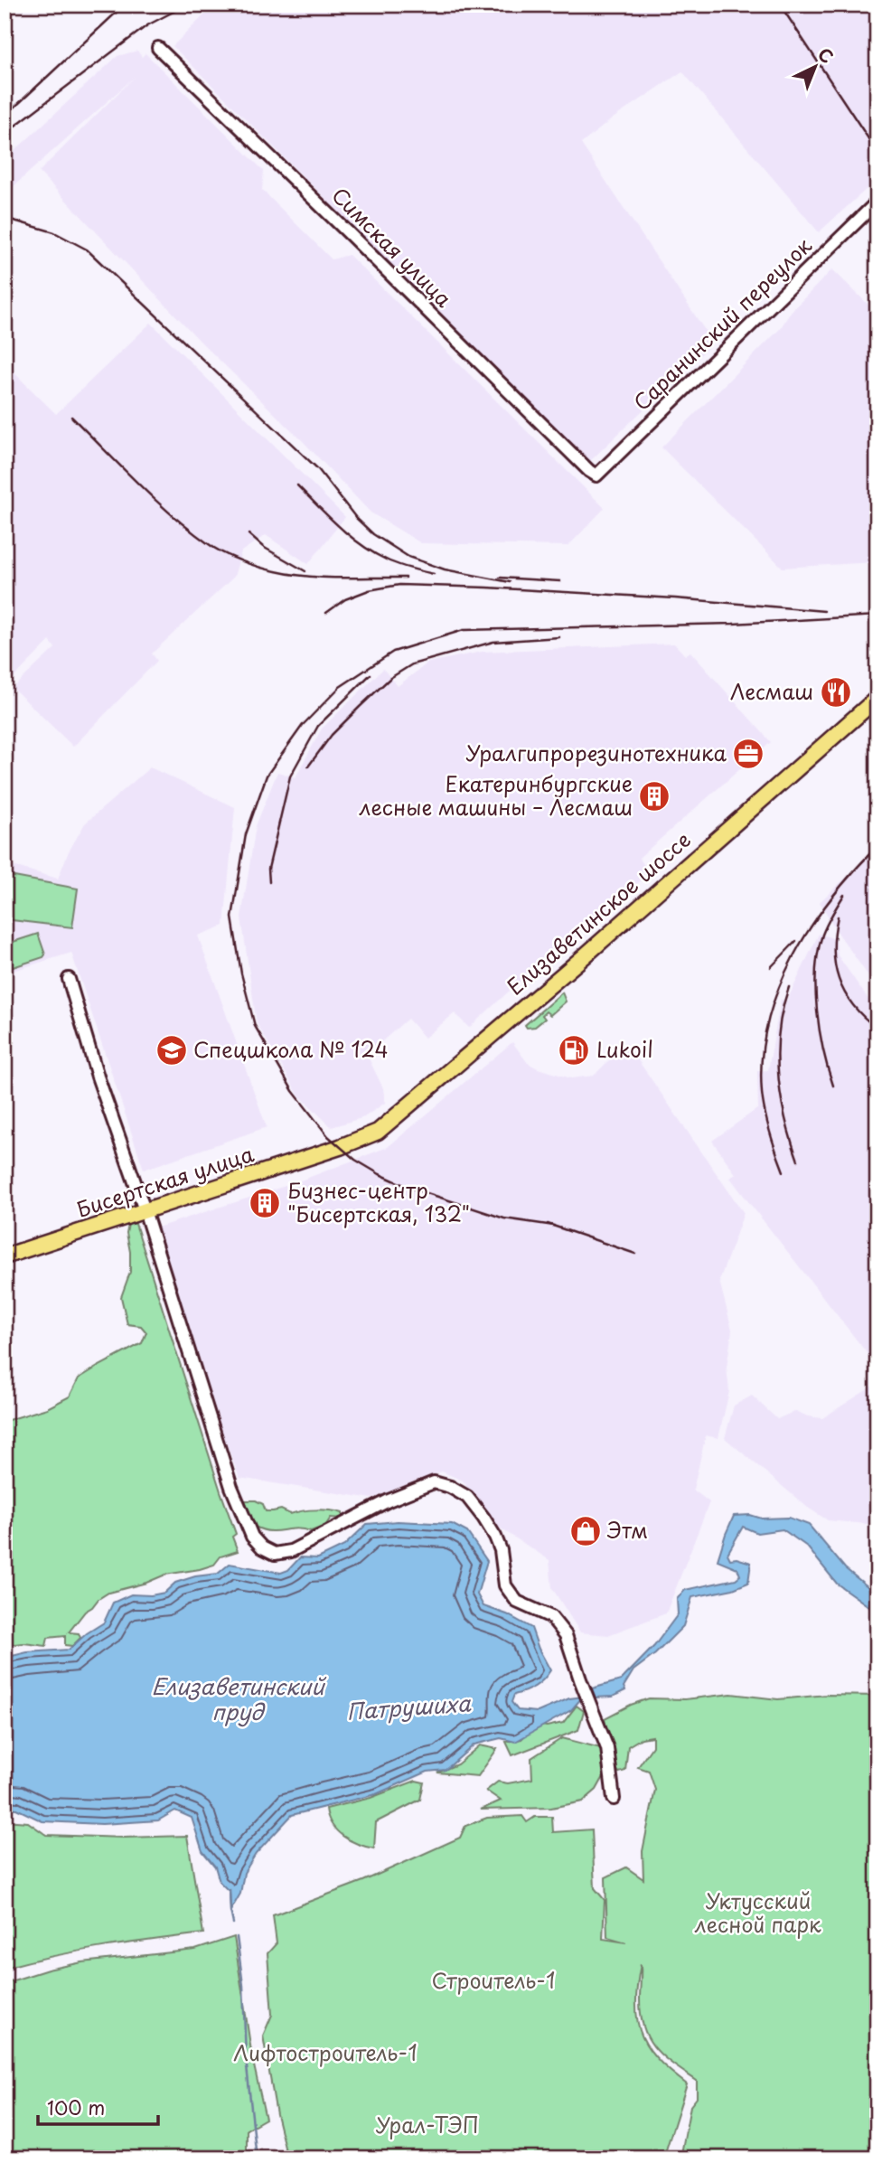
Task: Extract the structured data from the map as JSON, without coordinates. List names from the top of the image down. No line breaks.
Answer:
{"streets":{"main road":["Елизаветинское шоссе","Бисертская улица"],"street":["Симская улица","Саранинский переулок"]},"crossings":[["Симская улица","Саранинский переулок"],["Елизаветинское шоссе","Бисертская улица"]],"water":["Елизаветинский пруд","Патрушиха"],"parks":["Уктусский лесной парк","Строитель-1","Лифтостроитель-1","Урал-ТЭП"],"places":{"restaurant":["Лесмаш"],"office":["Уралгипрорезинотехника"],"building":["Екатеринбургские лесные машины – Лесмаш","Бизнес-центр \"Бисертская, 132\""],"school or university":["Спецшкола № 124"],"fuel station":["Lukoil"],"shop":["Этм"]},"scale_bar":"100 m","north":"top right"}
